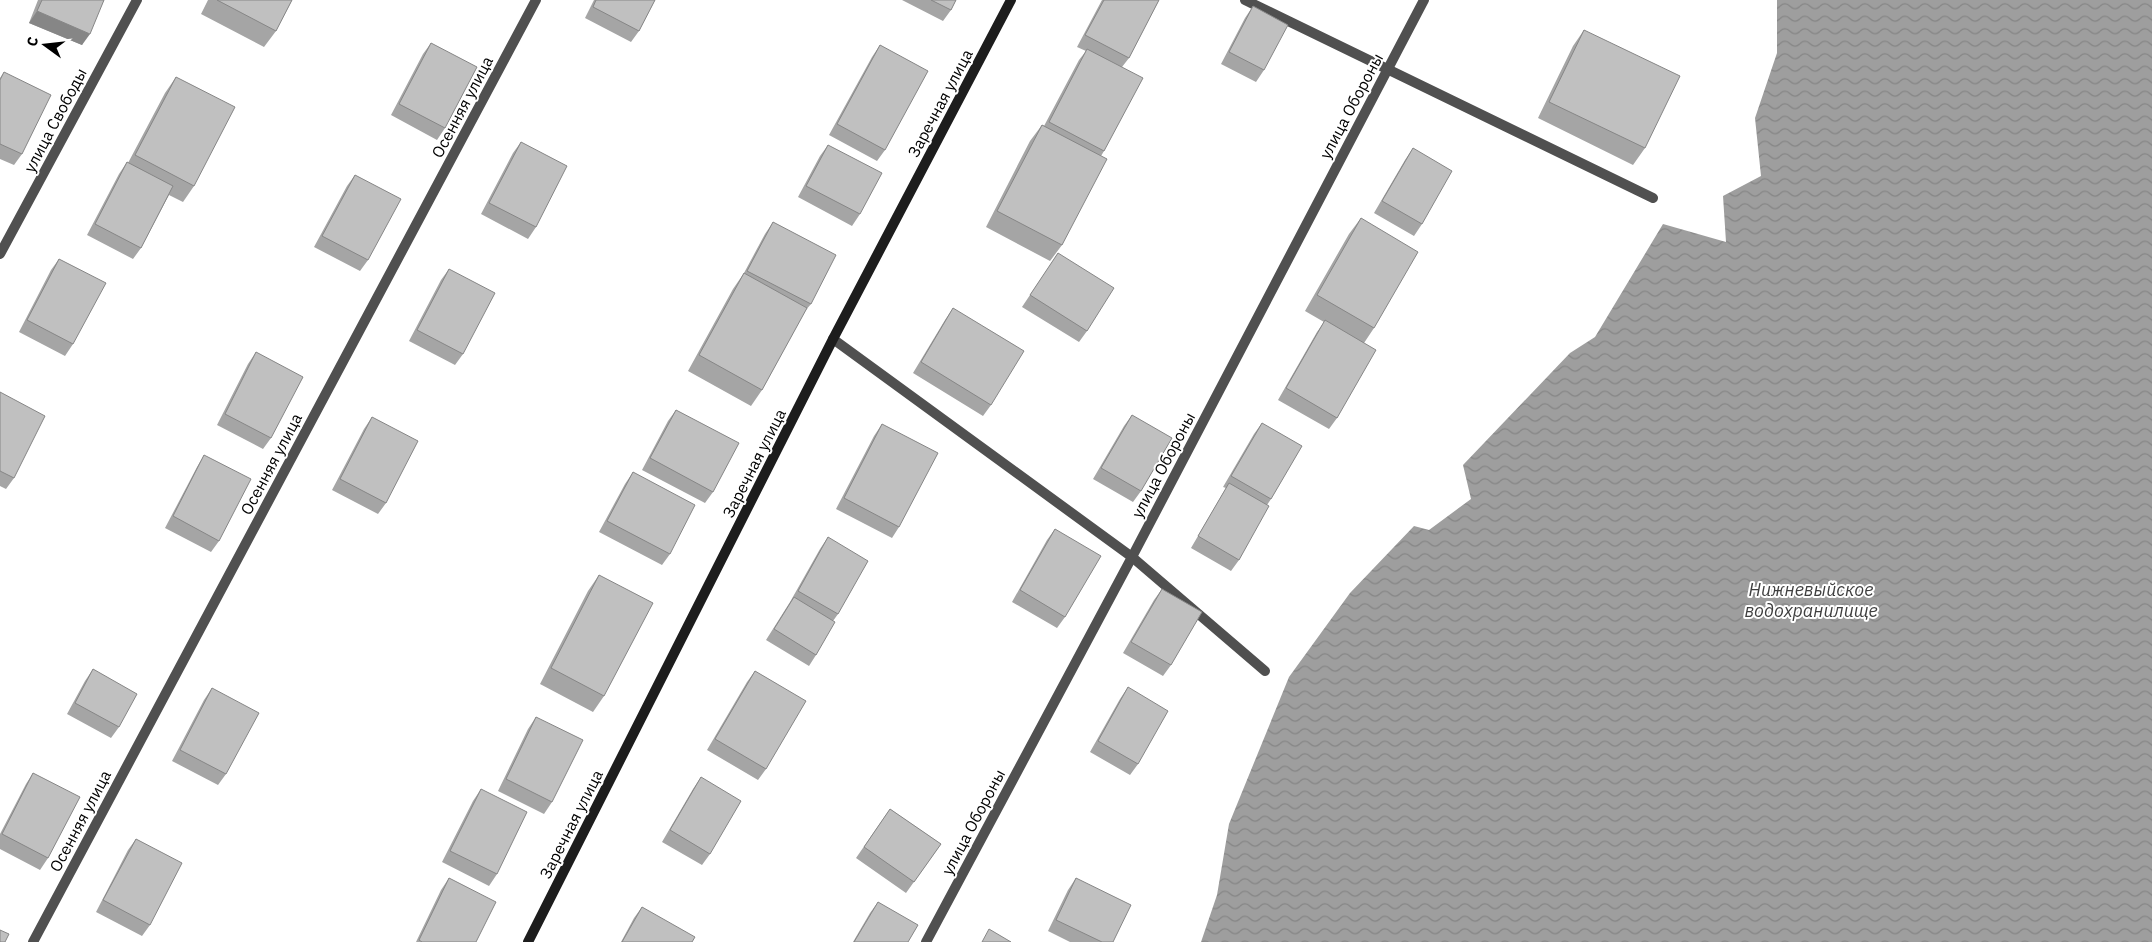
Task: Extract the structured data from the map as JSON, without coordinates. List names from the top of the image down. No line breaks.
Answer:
{"streets":{"street":["Заречная улица","улица Обороны","Осенняя улица","улица Свободы"]},"water":["Нижневыйское водохранилище"],"north":"left"}
